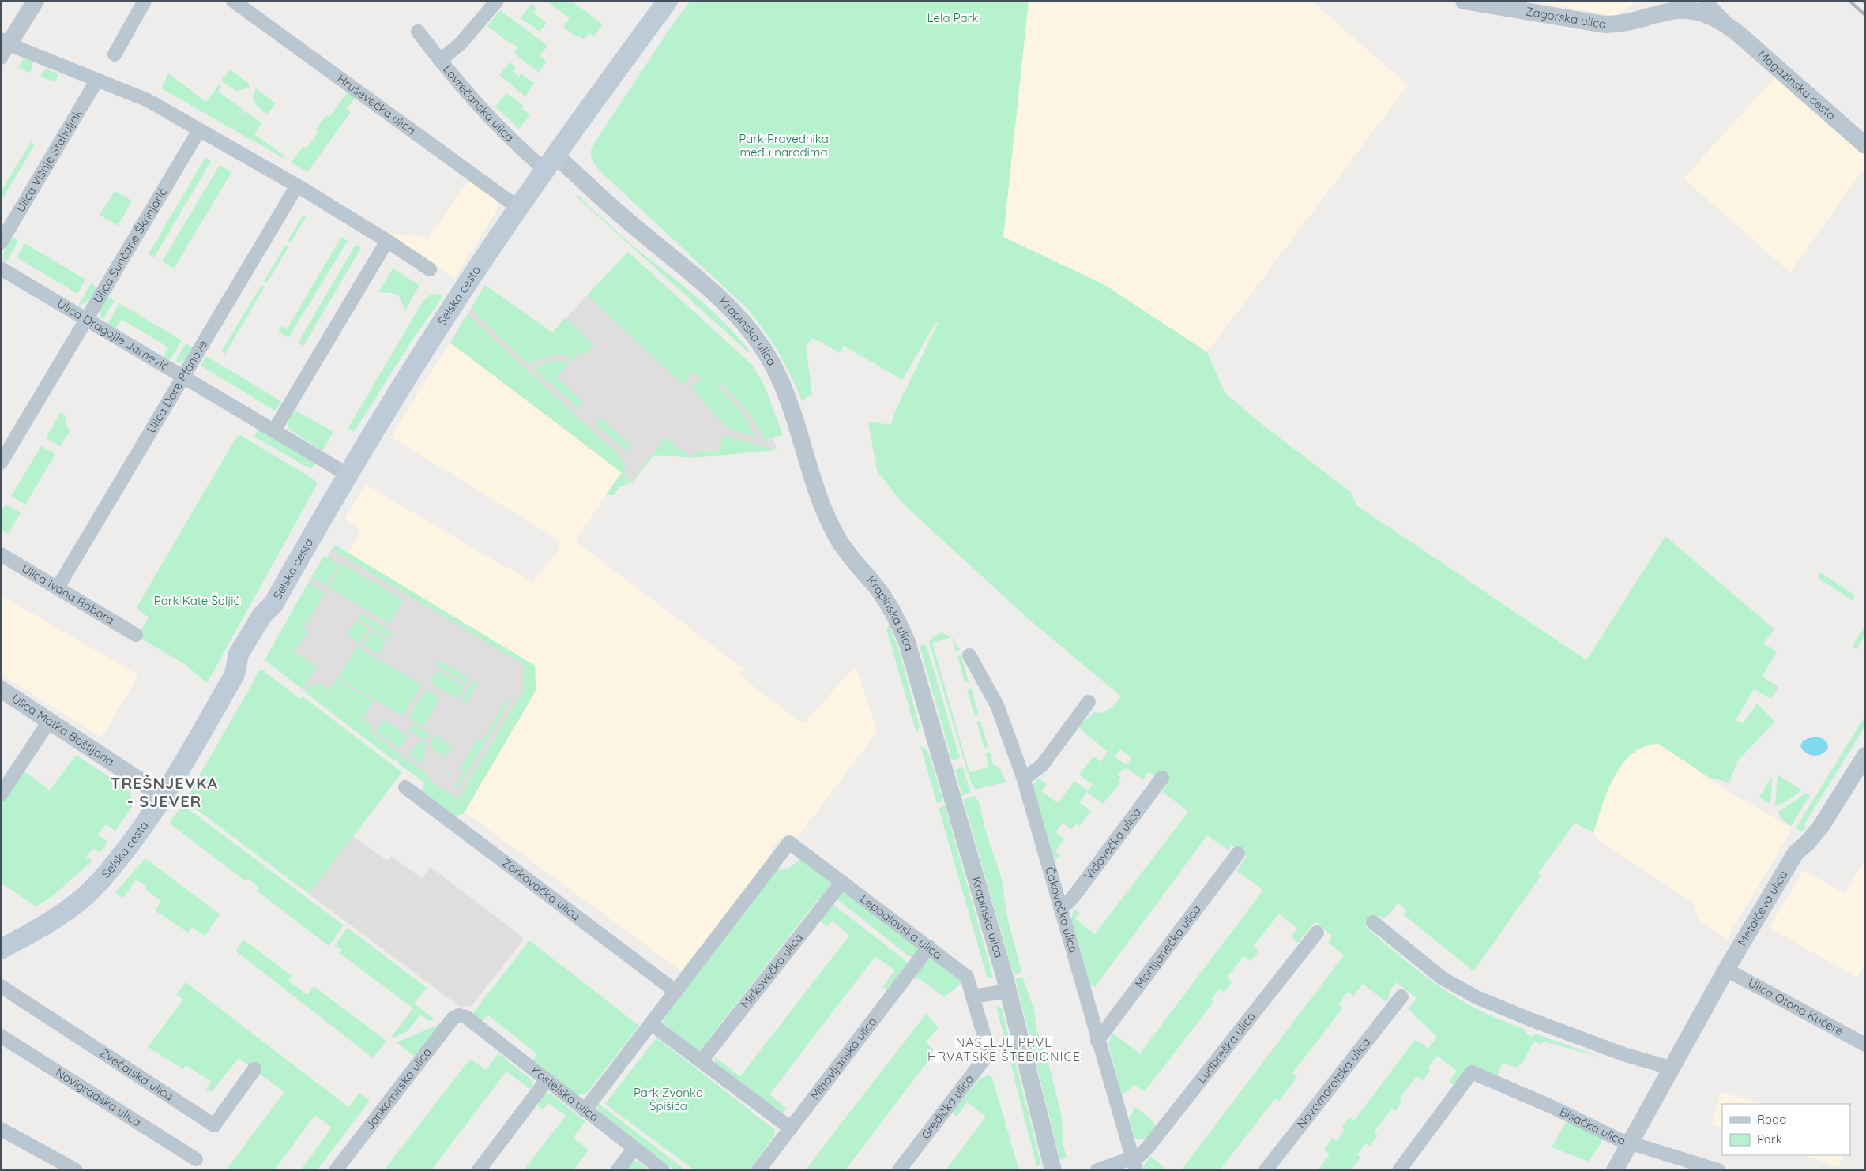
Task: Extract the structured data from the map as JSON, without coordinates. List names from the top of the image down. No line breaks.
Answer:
{"streets":{"main road":["Selska cesta"],"street":["Zagorska ulica","Magazinska cesta","Lovrečanska ulica","Hruševečka ulica","Ulica Višnje Stahuljak","Ulica Sunčane Škrinjarić","Krapinska ulica","Ulica Dragojle Jarnević","Ulica Dore Pfanove","Ulica Ivana Rabara","Ulica Matka Baštijana","Vidovečka ulica","Zorkovačka ulica","Metalčeva ulica","Čakovečka ulica","Lepoglavska ulica","Martijanečka ulica","Mirkovečka ulica","Ulica Otona Kučere","Ludbreška ulica","Mihovljanska ulica","Zvečajska ulica","Novomarofska ulica","Jankomirska ulica","Kostelska ulica","Novigradska ulica","Gredička ulica","Bisačka ulica"]},"crossings":[["Zagorska ulica","Magazinska cesta"],["Lovrečanska ulica","Selska cesta"],["Lovrečanska ulica","Krapinska ulica"],["Hruševečka ulica","Selska cesta"],["Ulica Sunčane Škrinjarić","Ulica Dragojle Jarnević"],["Selska cesta","Krapinska ulica"],["Selska cesta","Ulica Dragojle Jarnević"],["Selska cesta","Ulica Matka Baštijana"],["Ulica Dragojle Jarnević","Ulica Dore Pfanove"],["Ulica Dore Pfanove","Ulica Ivana Rabara"],["Vidovečka ulica","Čakovečka ulica"],["Zorkovačka ulica","Lepoglavska ulica"],["Metalčeva ulica","Ulica Otona Kučere"],["Metalčeva ulica","Bisačka ulica"],["Čakovečka ulica","Martijanečka ulica"],["Čakovečka ulica","Ludbreška ulica"],["Lepoglavska ulica","Mirkovečka ulica"],["Lepoglavska ulica","Mihovljanska ulica"],["Lepoglavska ulica","Gredička ulica"],["Jankomirska ulica","Kostelska ulica"]],"districts":["TREŠNJEVKA - SJEVER","NASELJE PRVE HRVATSKE ŠTEDIONICE"],"parks":["Lela Park","Park Pravednika među narodima","Park Kate Šoljić","Park Zvonka Špišića"],"legend":["Road","Park"]}
